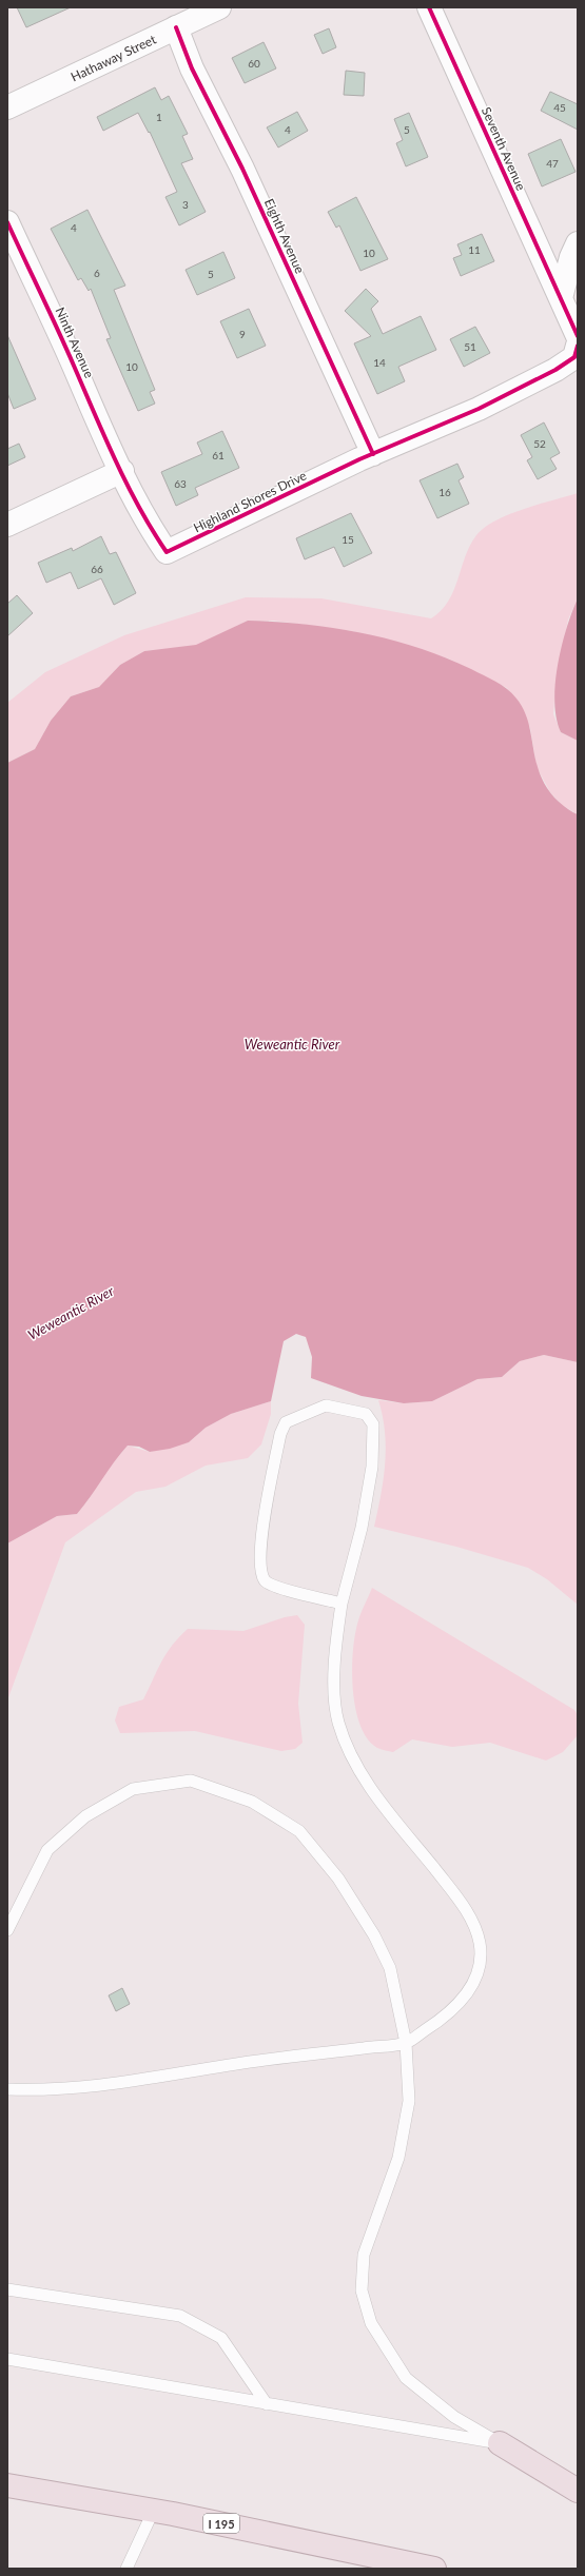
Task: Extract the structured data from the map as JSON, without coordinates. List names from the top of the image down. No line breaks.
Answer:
{"streets":{"highway":["I 195"],"street":["Hathaway Street","Seventh Avenue","Eighth Avenue","Ninth Avenue","Highland Shores Drive"]},"crossings":[["Hathaway Street","Eighth Avenue"],["Eighth Avenue","Highland Shores Drive"],["Ninth Avenue","Highland Shores Drive"]],"water":["Weweantic River"],"house_numbers":["60","45","1","4","5","47","3","4","11","10","6","5","9","51","14","10","52","61","63","16","15","66"]}
